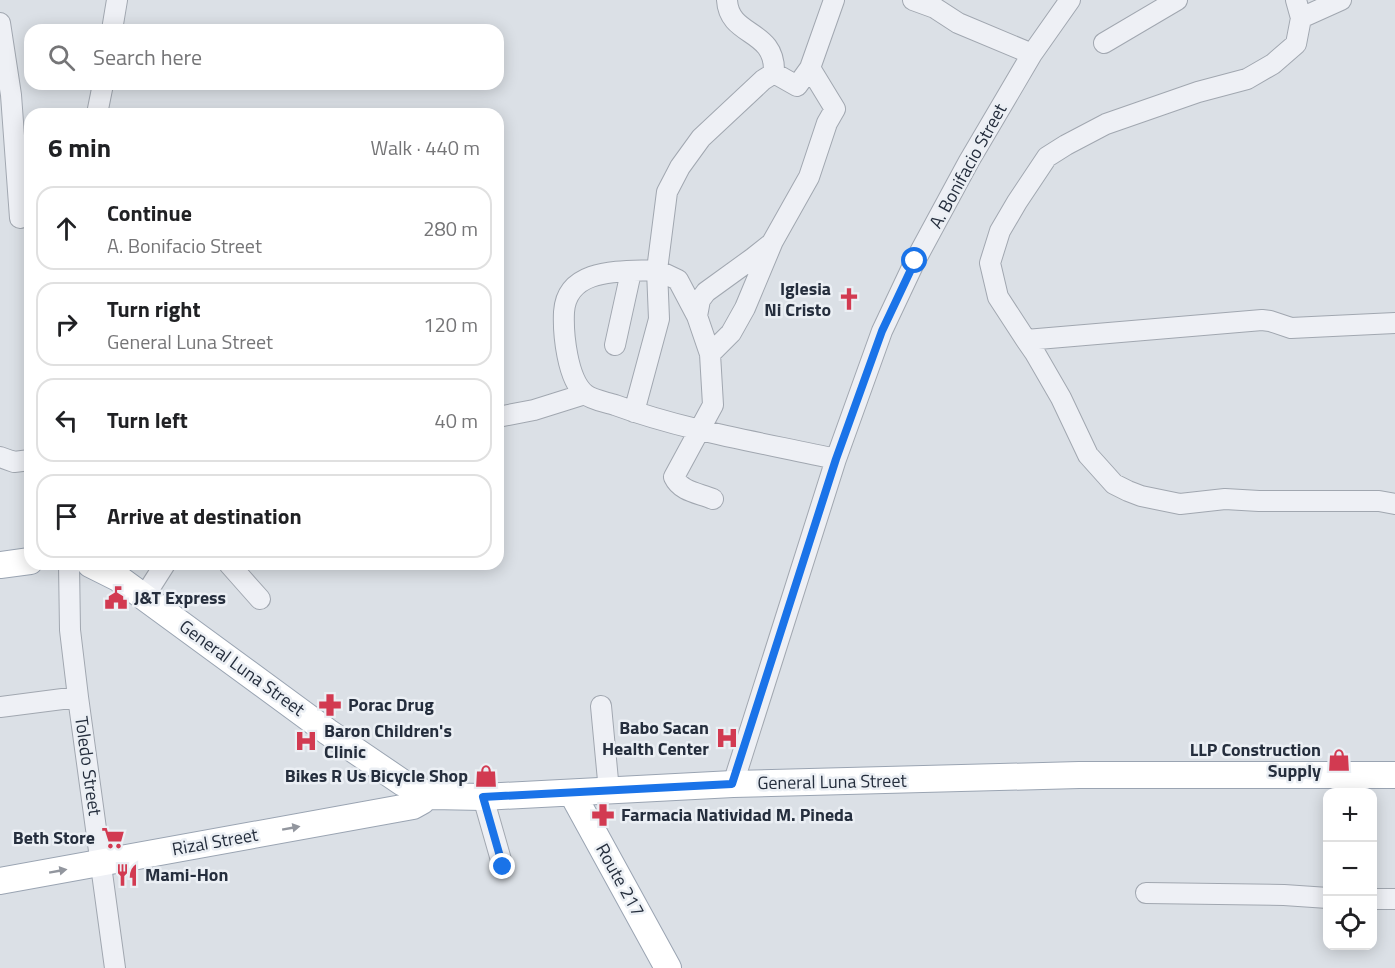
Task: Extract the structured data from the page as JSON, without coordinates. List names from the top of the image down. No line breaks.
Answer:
{"streets":{"main road":["General Luna Street","Rizal Street","Route 217"],"street":["A. Bonifacio Street","Toledo Street"]},"crossings":[["A. Bonifacio Street","General Luna Street"],["General Luna Street","Rizal Street"],["General Luna Street","Route 217"],["Toledo Street","Rizal Street"]],"one_way":["Rizal Street"],"places":{"church":["Iglesia Ni Cristo"],"public building":["J&T Express"],"pharmacy":["Porac Drug","Farmacia Natividad M. Pineda"],"hospital":["Babo Sacan Health Center","Baron Children's Clinic"],"shop":["LLP Construction Supply","Bikes R Us Bicycle Shop"],"supermarket":["Beth Store"],"restaurant":["Mami-Hon"]},"page":{"search":"Search here","heading":["6 min","Walk · 440 m"],"list":[["Continue","A. Bonifacio Street","280 m"],["Turn right","General Luna Street","120 m"],["Turn left","40 m"],"Arrive at destination"],"map_buttons":["+","−"]}}
